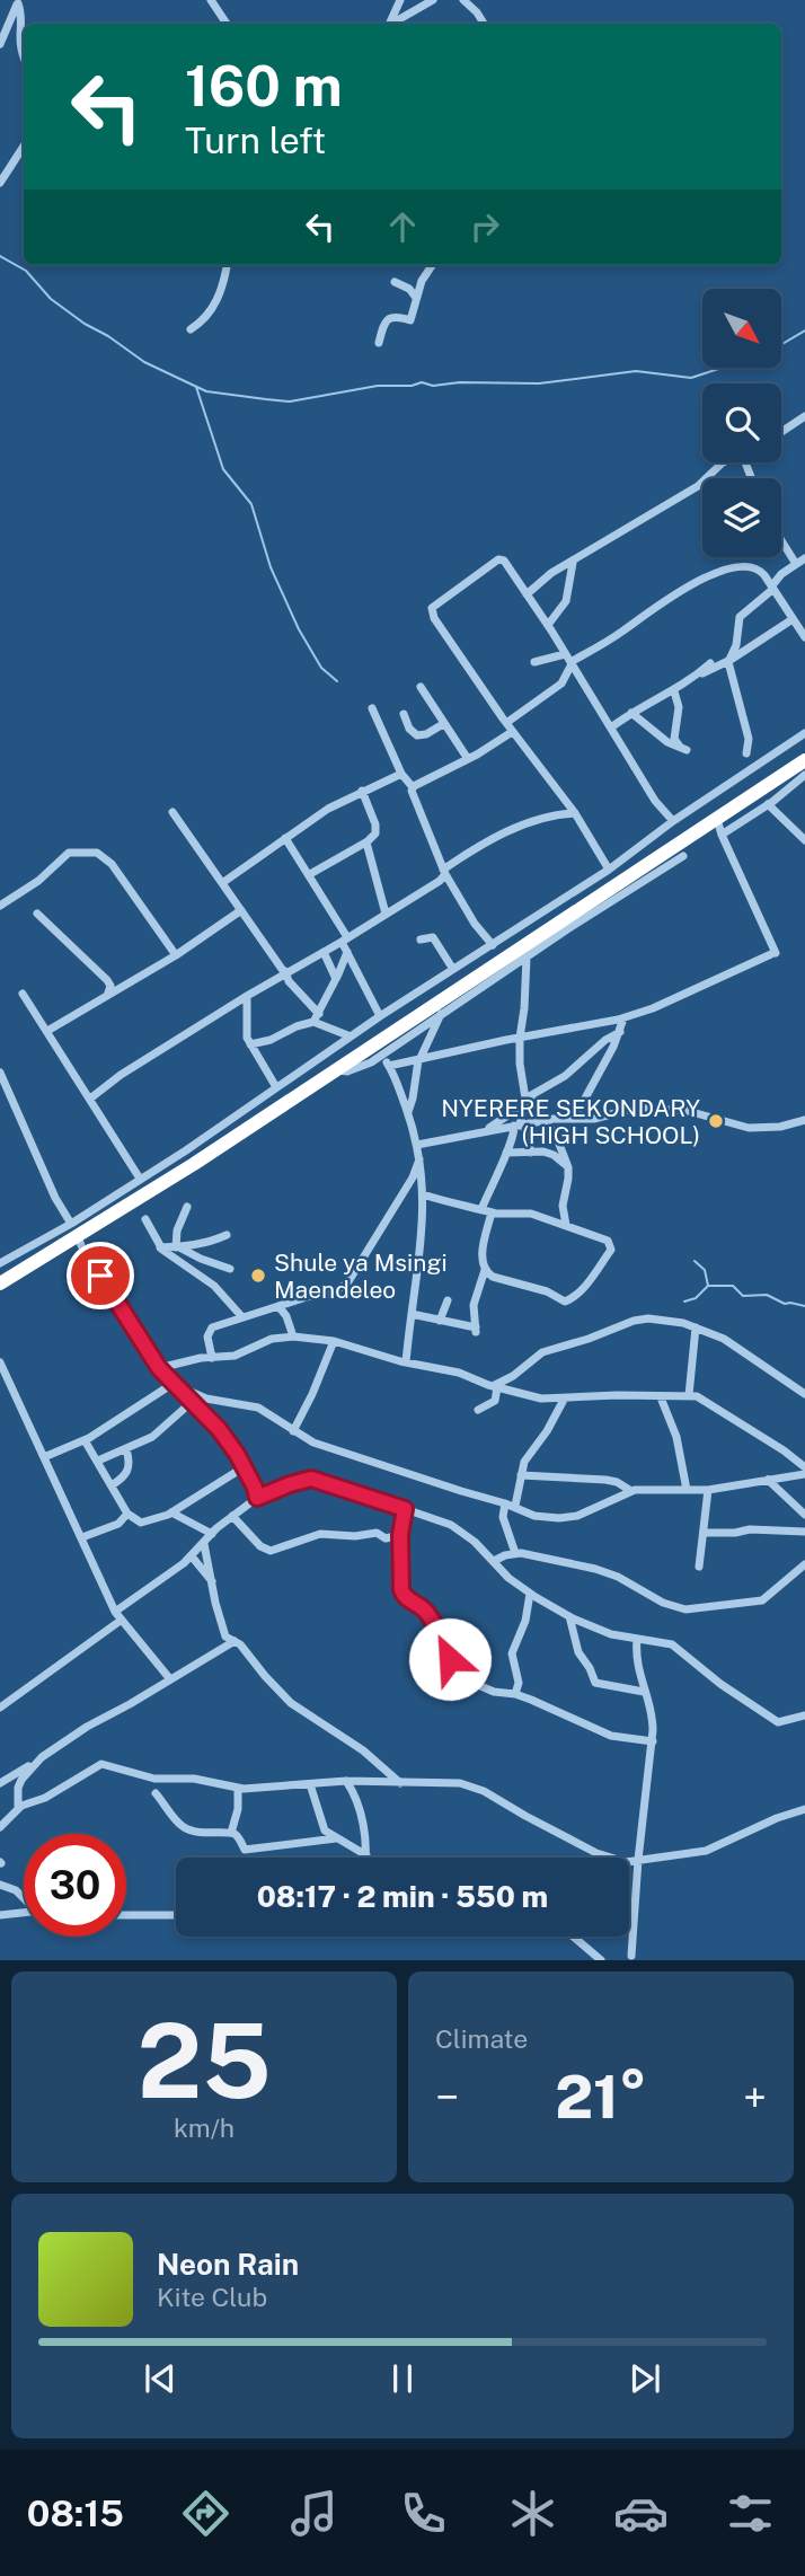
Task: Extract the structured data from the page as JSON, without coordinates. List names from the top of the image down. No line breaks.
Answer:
{"places":["NYERERE SEKONDARY (HIGH SCHOOL)","Shule ya Msingi Maendeleo"],"north":"bottom right","page":{"turn":["160 m","Turn left"],"limit":"30","trip":"08:17 · 2 min · 550 m","tile":[["25","km/h"],"Climate"],"heat":["−","21°","+"],"song":["Neon Rain","Kite Club"],"tabs":"08:15"}}
